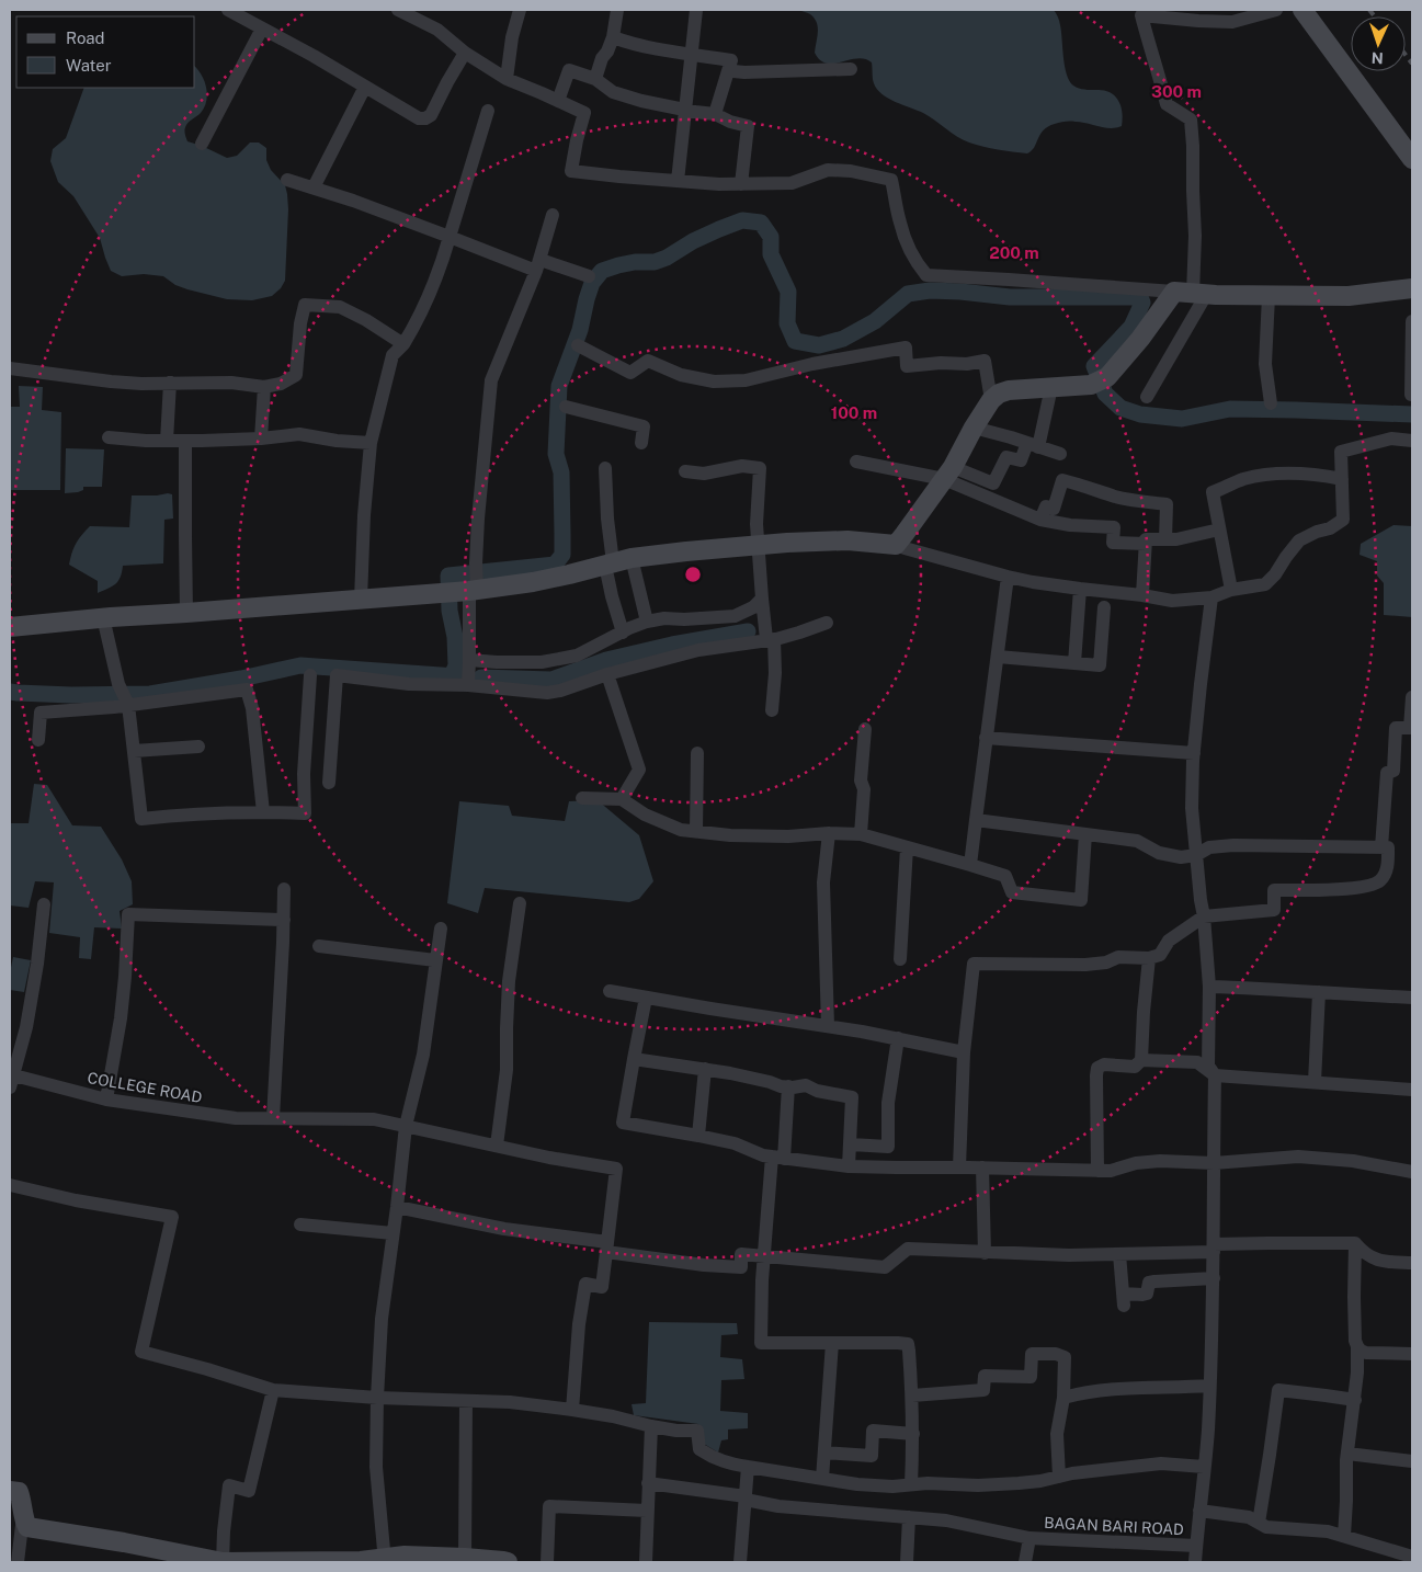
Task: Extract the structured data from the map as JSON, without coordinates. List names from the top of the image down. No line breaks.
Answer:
{"streets":{"street":["COLLEGE ROAD","BAGAN BARI ROAD"]},"legend":["Road","Water"],"north":"bottom","rings":["300 m","200 m","100 m"]}
